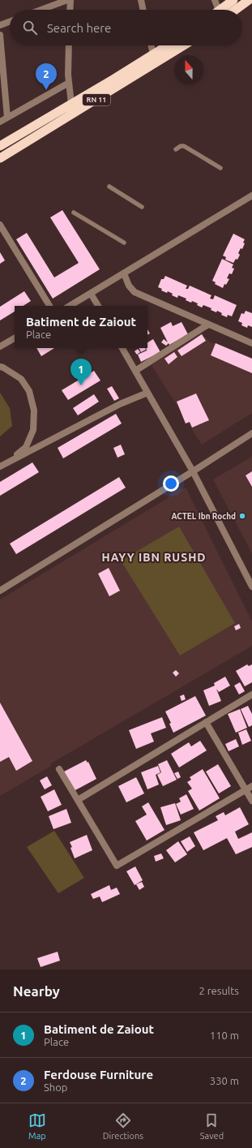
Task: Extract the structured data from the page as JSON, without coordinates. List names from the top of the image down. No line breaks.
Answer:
{"streets":{"highway":["RN 11"]},"districts":["HAYY IBN RUSHD"],"places":["ACTEL Ibn Rochd"],"north":"top","page":{"search":"Search here","pins":["2","1"],"popup":["Batiment de Zaiout","Place"],"heading":["Nearby","2 results"],"list":[{"mark":"1","name":"Batiment de Zaiout","note":"Place","value":"110 m"},{"mark":"2","name":"Ferdouse Furniture","note":"Shop","value":"330 m"}],"nav":["Map","Directions","Saved"]}}
